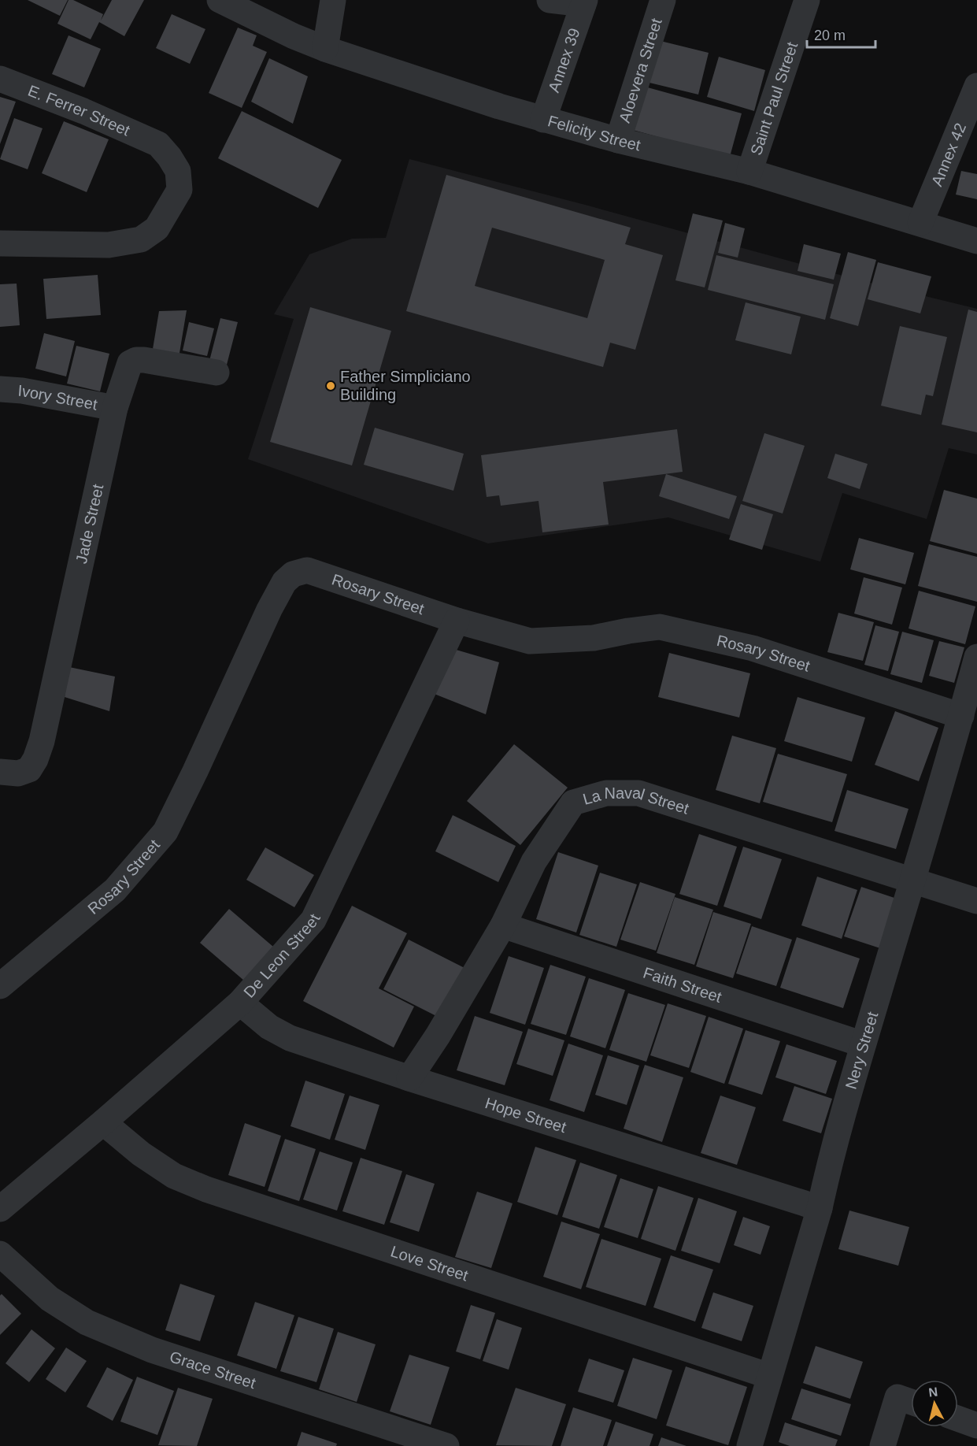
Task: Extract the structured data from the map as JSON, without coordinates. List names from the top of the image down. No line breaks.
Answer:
{"streets":{"street":["Annex 39","Aloevera Street","Saint Paul Street","E. Ferrer Street","Felicity Street","Annex 42","Ivory Street","Jade Street","Rosary Street","La Naval Street","De Leon Street","Faith Street","Nery Street","Hope Street","Love Street","Grace Street"]},"crossings":[["Annex 39","Felicity Street"],["Aloevera Street","Felicity Street"],["Saint Paul Street","Felicity Street"],["Felicity Street","Annex 42"],["Ivory Street","Jade Street"],["Rosary Street","De Leon Street"],["Rosary Street","Nery Street"],["La Naval Street","Faith Street"],["La Naval Street","Nery Street"],["La Naval Street","Hope Street"],["De Leon Street","Hope Street"],["De Leon Street","Love Street"],["Faith Street","Nery Street"],["Nery Street","Hope Street"],["Nery Street","Love Street"]],"places":["Father Simpliciano Building"],"scale_bar":"20 m","north":"top"}
